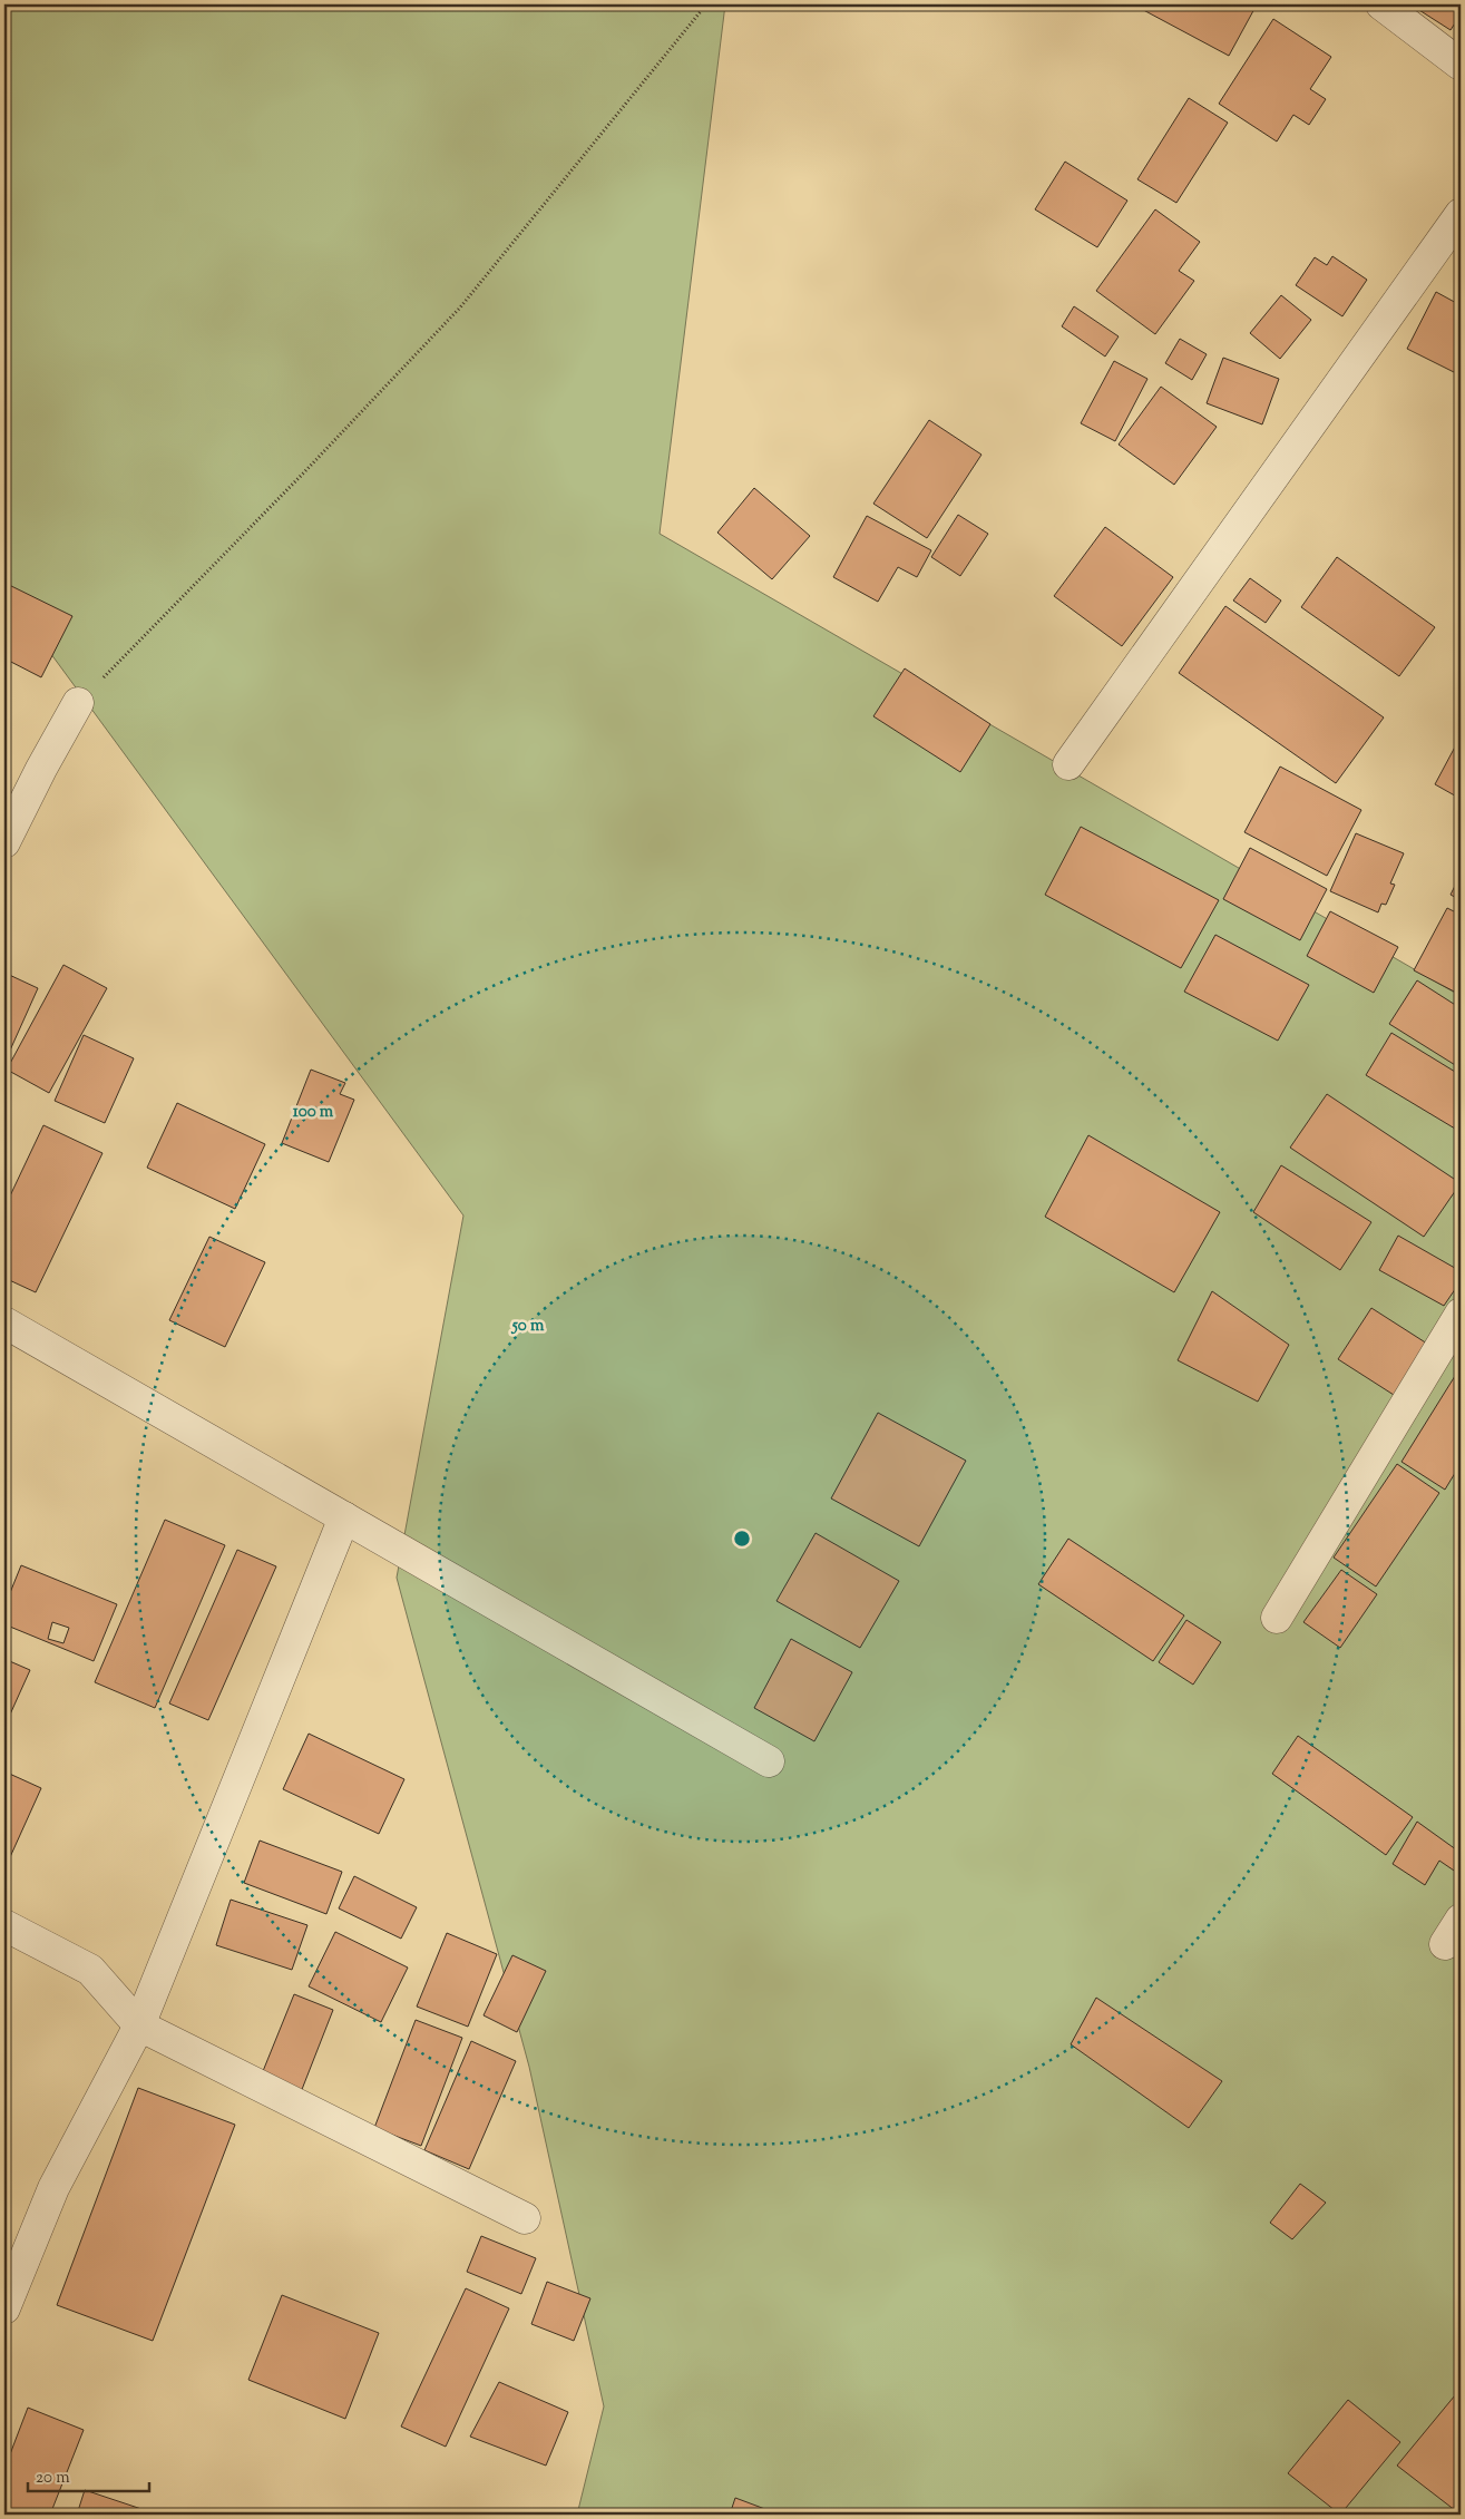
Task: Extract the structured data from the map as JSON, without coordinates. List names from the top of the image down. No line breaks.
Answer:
{"scale_bar":"20 m","rings":["100 m","50 m"]}
